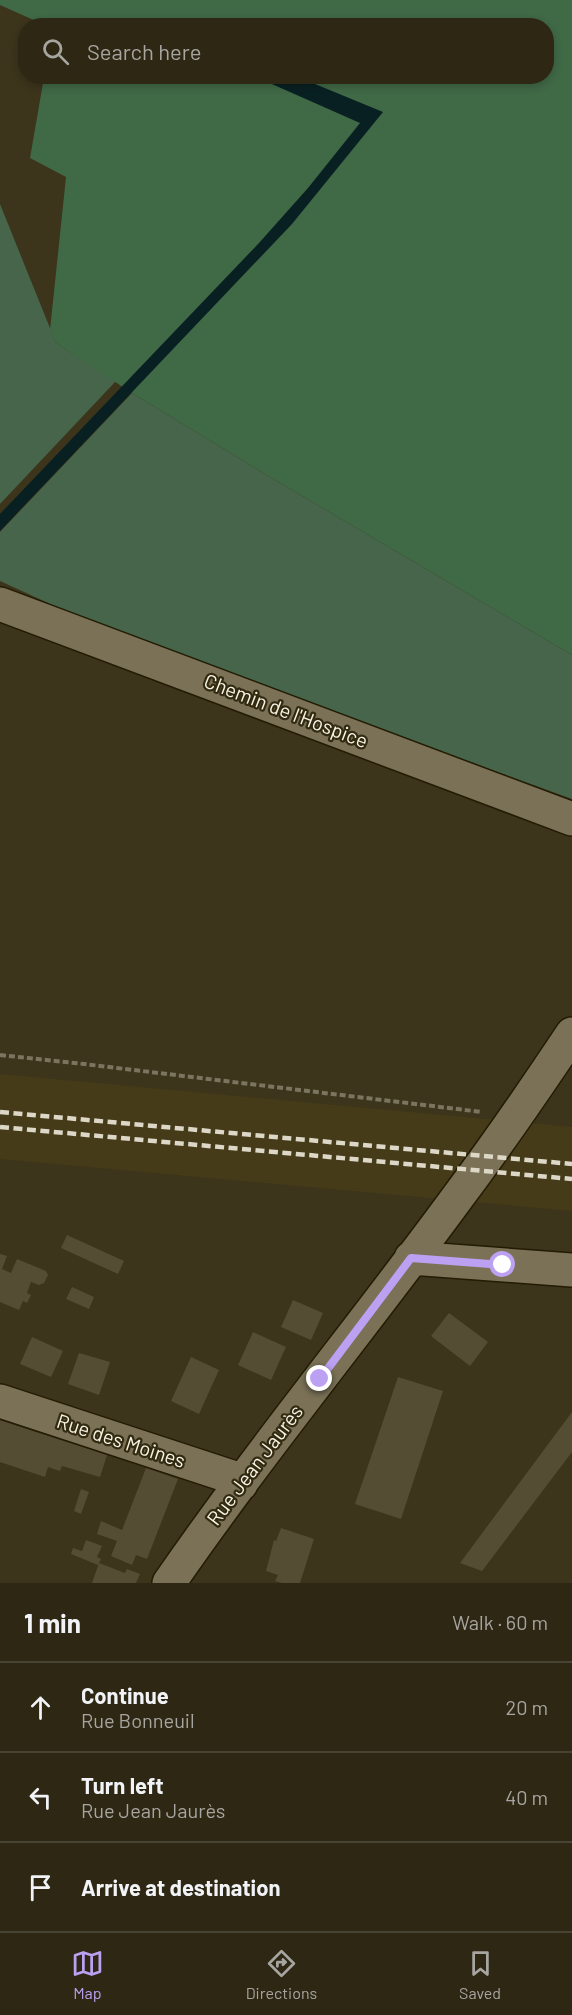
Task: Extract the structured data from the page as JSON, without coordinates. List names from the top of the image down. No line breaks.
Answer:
{"streets":{"street":["Chemin de l'Hospice","Rue des Moines","Rue Jean Jaurès"]},"crossings":[["Rue des Moines","Rue Jean Jaurès"]],"page":{"search":"Search here","heading":["1 min","Walk · 60 m"],"list":[["Continue","Rue Bonneuil","20 m"],["Turn left","Rue Jean Jaurès","40 m"],"Arrive at destination"],"nav":["Map","Directions","Saved"]}}
